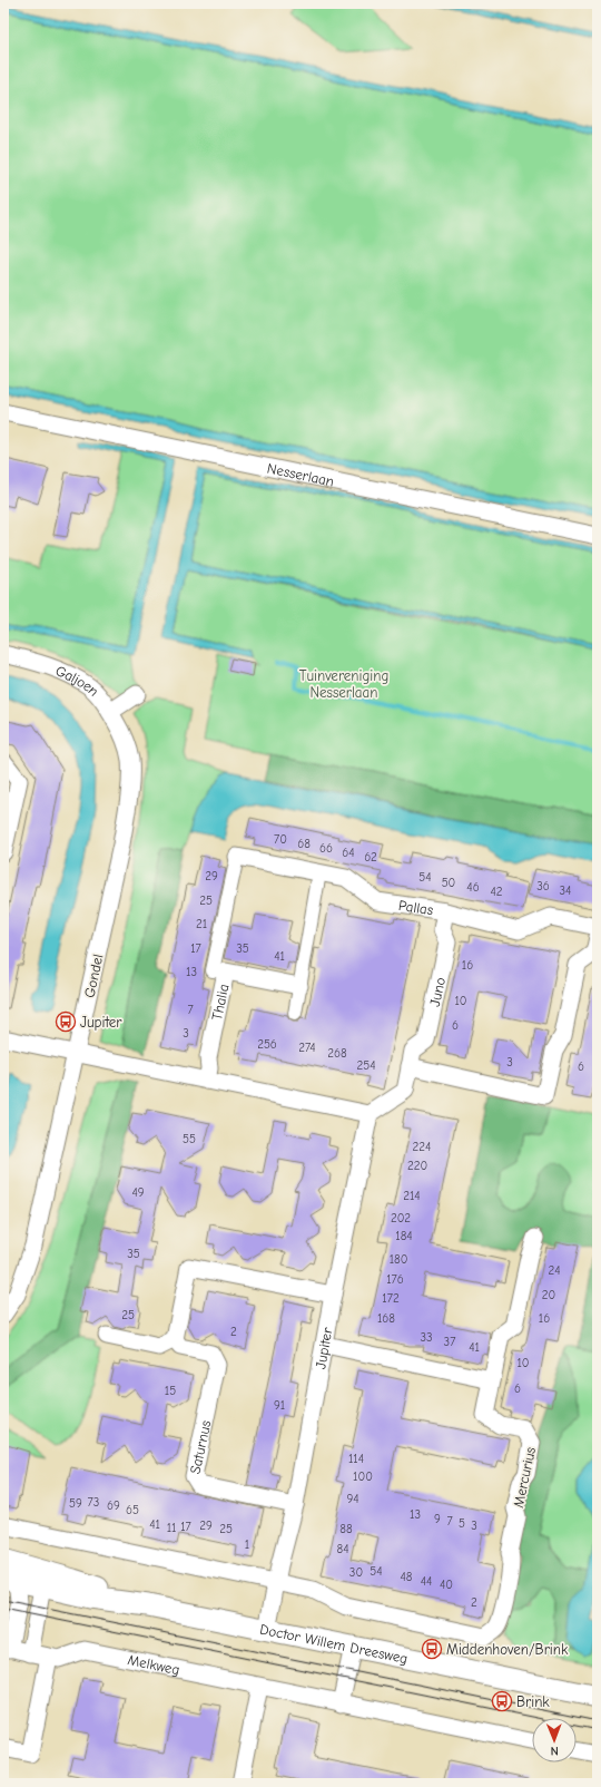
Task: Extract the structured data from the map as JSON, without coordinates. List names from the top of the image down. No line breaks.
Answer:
{"streets":{"street":["Nesserlaan","Galjoen","Pallas","Gondel","Juno","Thalia","Jupiter","Saturnus","Mercurius","Doctor Willem Dreesweg","Melkweg"]},"crossings":[["Galjoen","Gondel"],["Pallas","Juno"],["Jupiter","Saturnus"],["Jupiter","Mercurius"],["Jupiter","Doctor Willem Dreesweg"]],"parks":["Tuinvereniging Nesserlaan"],"places":{"bus stop":["Jupiter","Middenhoven/Brink","Brink"]},"house_numbers":["70","68","66","64","62","29","54","50","36","46","34","42","25","21","17","35","41","16","13","10","7","6","3","256","274","268","3","254","6","55","224","220","49","214","202","184","35","180","24","176","20","172","25","168","16","2","33","37","41","10","6","15","91","114","100","94","73","59","69","65","13","9","7","5","41","29","3","17","11","25","88","1","84","54","30","48","44","40","2"],"north":"bottom"}
